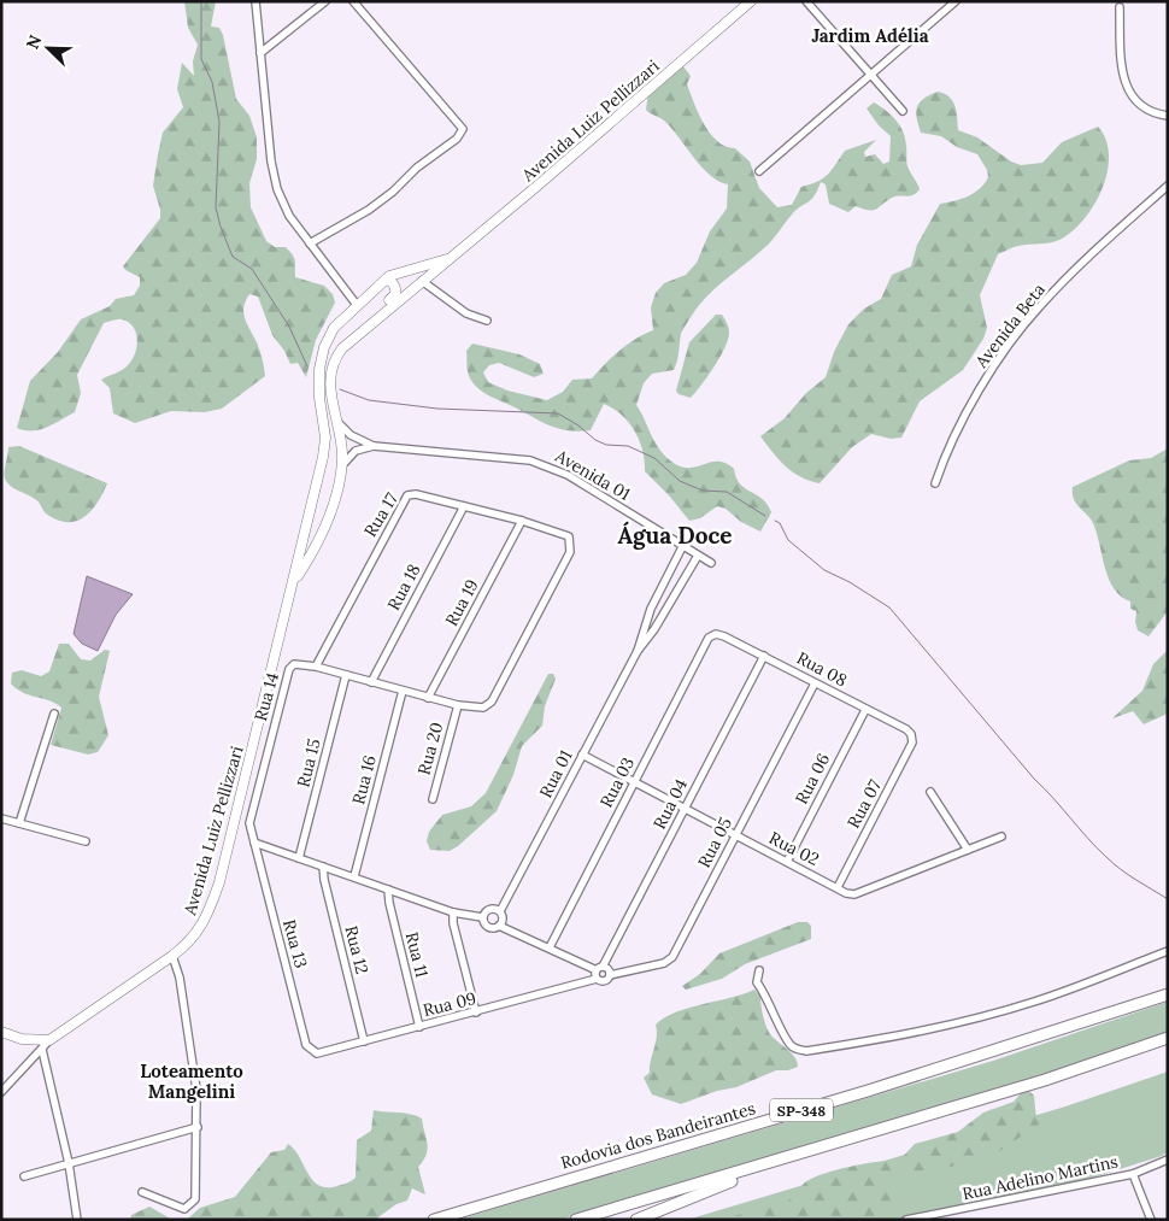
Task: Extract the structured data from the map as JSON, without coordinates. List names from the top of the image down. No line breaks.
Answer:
{"streets":{"highway":["SP-348","Rodovia dos Bandeirantes"],"main road":["Avenida Luiz Pellizzari"],"street":["Avenida Beta","Avenida 01","Rua 17","Rua 18","Rua 19","Rua 08","Rua 14","Rua 20","Rua 15","Rua 01","Rua 06","Rua 16","Rua 03","Rua 04","Rua 07","Rua 05","Rua 02","Rua 13","Rua 12","Rua 11","Rua 09","Rua Adelino Martins"]},"crossings":[["Avenida Luiz Pellizzari","Avenida 01"],["Rua 17","Rua 18"],["Rua 17","Rua 19"],["Rua 17","Rua 14"],["Rua 17","Rua 20"],["Rua 08","Rua 06"],["Rua 08","Rua 03"],["Rua 08","Rua 04"],["Rua 08","Rua 07"],["Rua 08","Rua 05"],["Rua 14","Rua 13"],["Rua 01","Rua 02"],["Rua 06","Rua 02"],["Rua 03","Rua 02"],["Rua 04","Rua 05"],["Rua 04","Rua 02"],["Rua 04","Rua 09"],["Rua 07","Rua 02"],["Rua 05","Rua 02"],["Rua 05","Rua 09"],["Rua 13","Rua 09"],["Rua 12","Rua 09"],["Rua 11","Rua 09"]],"districts":["Jardim Adélia","Água Doce","Loteamento Mangelini"],"north":"top left"}
